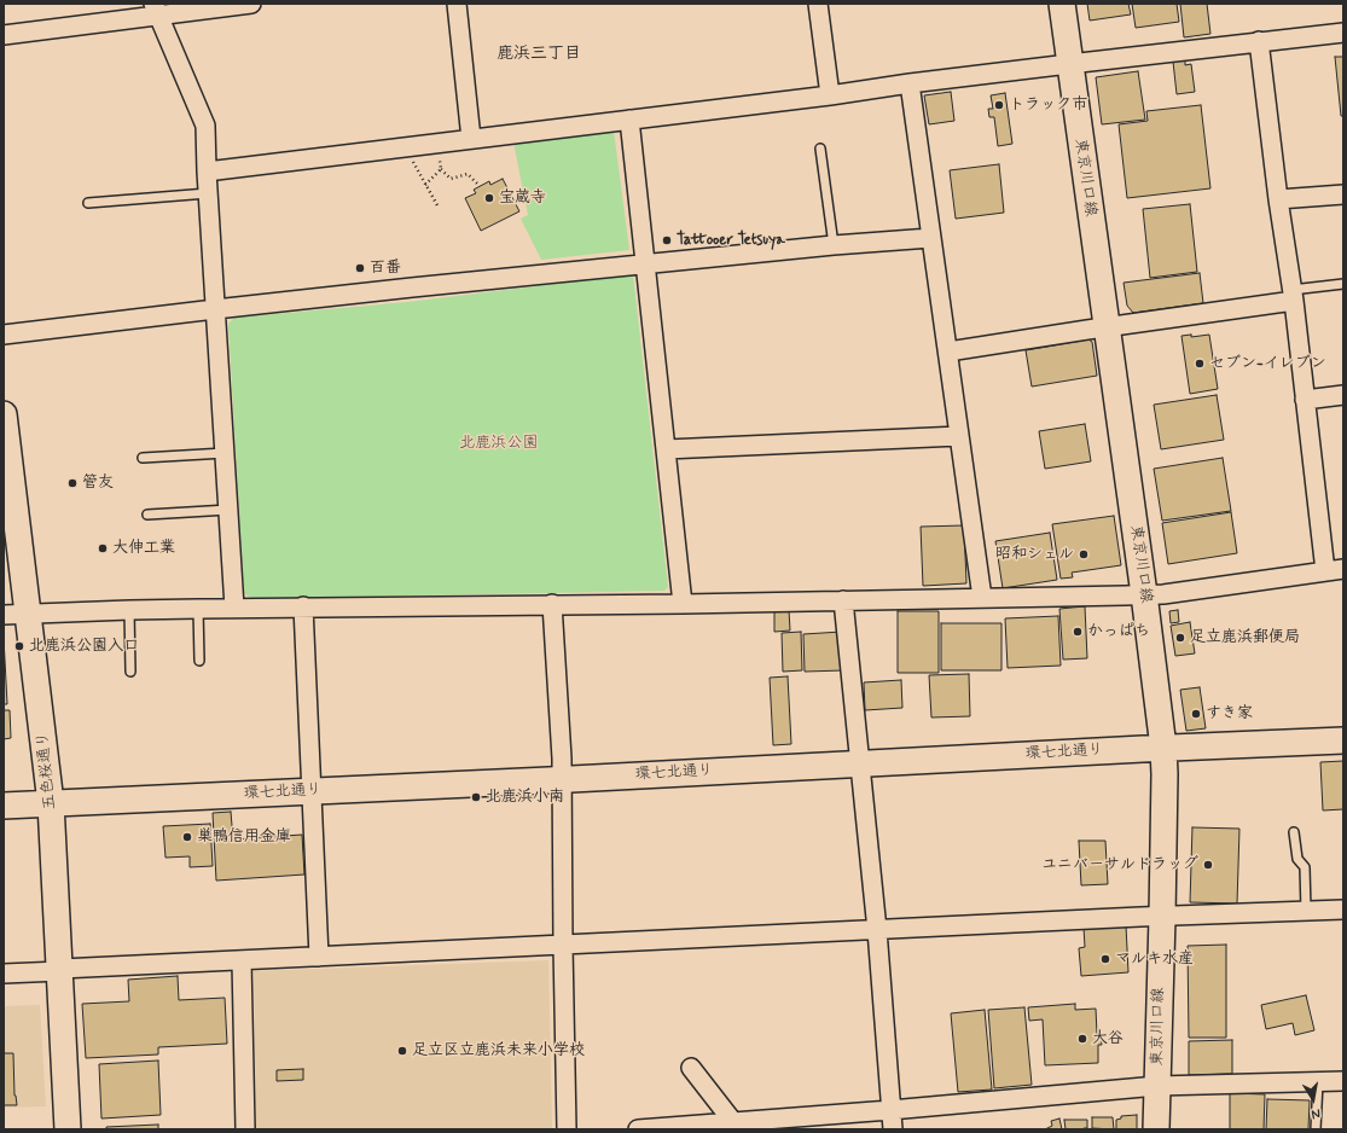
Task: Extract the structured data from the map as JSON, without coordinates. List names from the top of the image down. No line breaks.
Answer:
{"streets":{"street":["東京川口線","環七北通り","五色桜通り"]},"crossings":[["東京川口線","環七北通り"],["環七北通り","五色桜通り"]],"districts":["鹿浜三丁目"],"parks":["北鹿浜公園"],"places":["トラック市","宝蔵寺","Tattooer Tetsuya","百番","セブン-イレブン","管友","大伸工業","昭和シェル","かっぱち","足立鹿浜郵便局","北鹿浜公園入口","すき家","北鹿浜小南","巣鴨信用金庫","ユニバーサルドラッグ","マルキ水産","大谷","足立区立鹿浜未来小学校"],"north":"bottom"}
